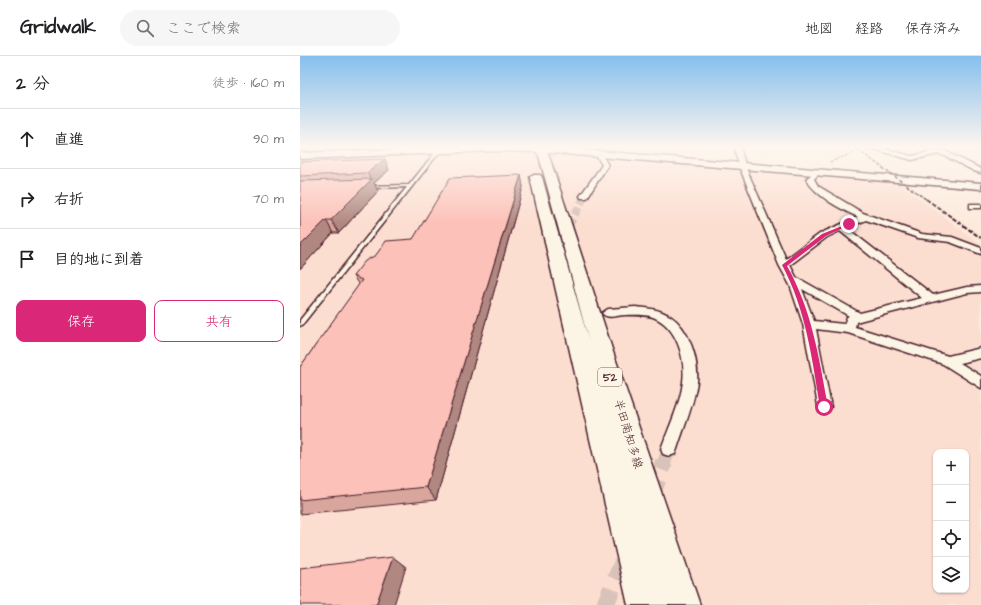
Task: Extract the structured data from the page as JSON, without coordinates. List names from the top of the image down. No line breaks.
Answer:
{"streets":{"main road":["52","半田南知多線"]},"page":{"header":"Gridwalk","search":"ここで検索","nav":["地図","経路","保存済み"],"heading":["2 分","徒歩 · 160 m"],"list":[["直進","90 m"],["右折","70 m"],"目的地に到着"],"buttons":["保存","共有"],"map_buttons":["+","−"]}}
